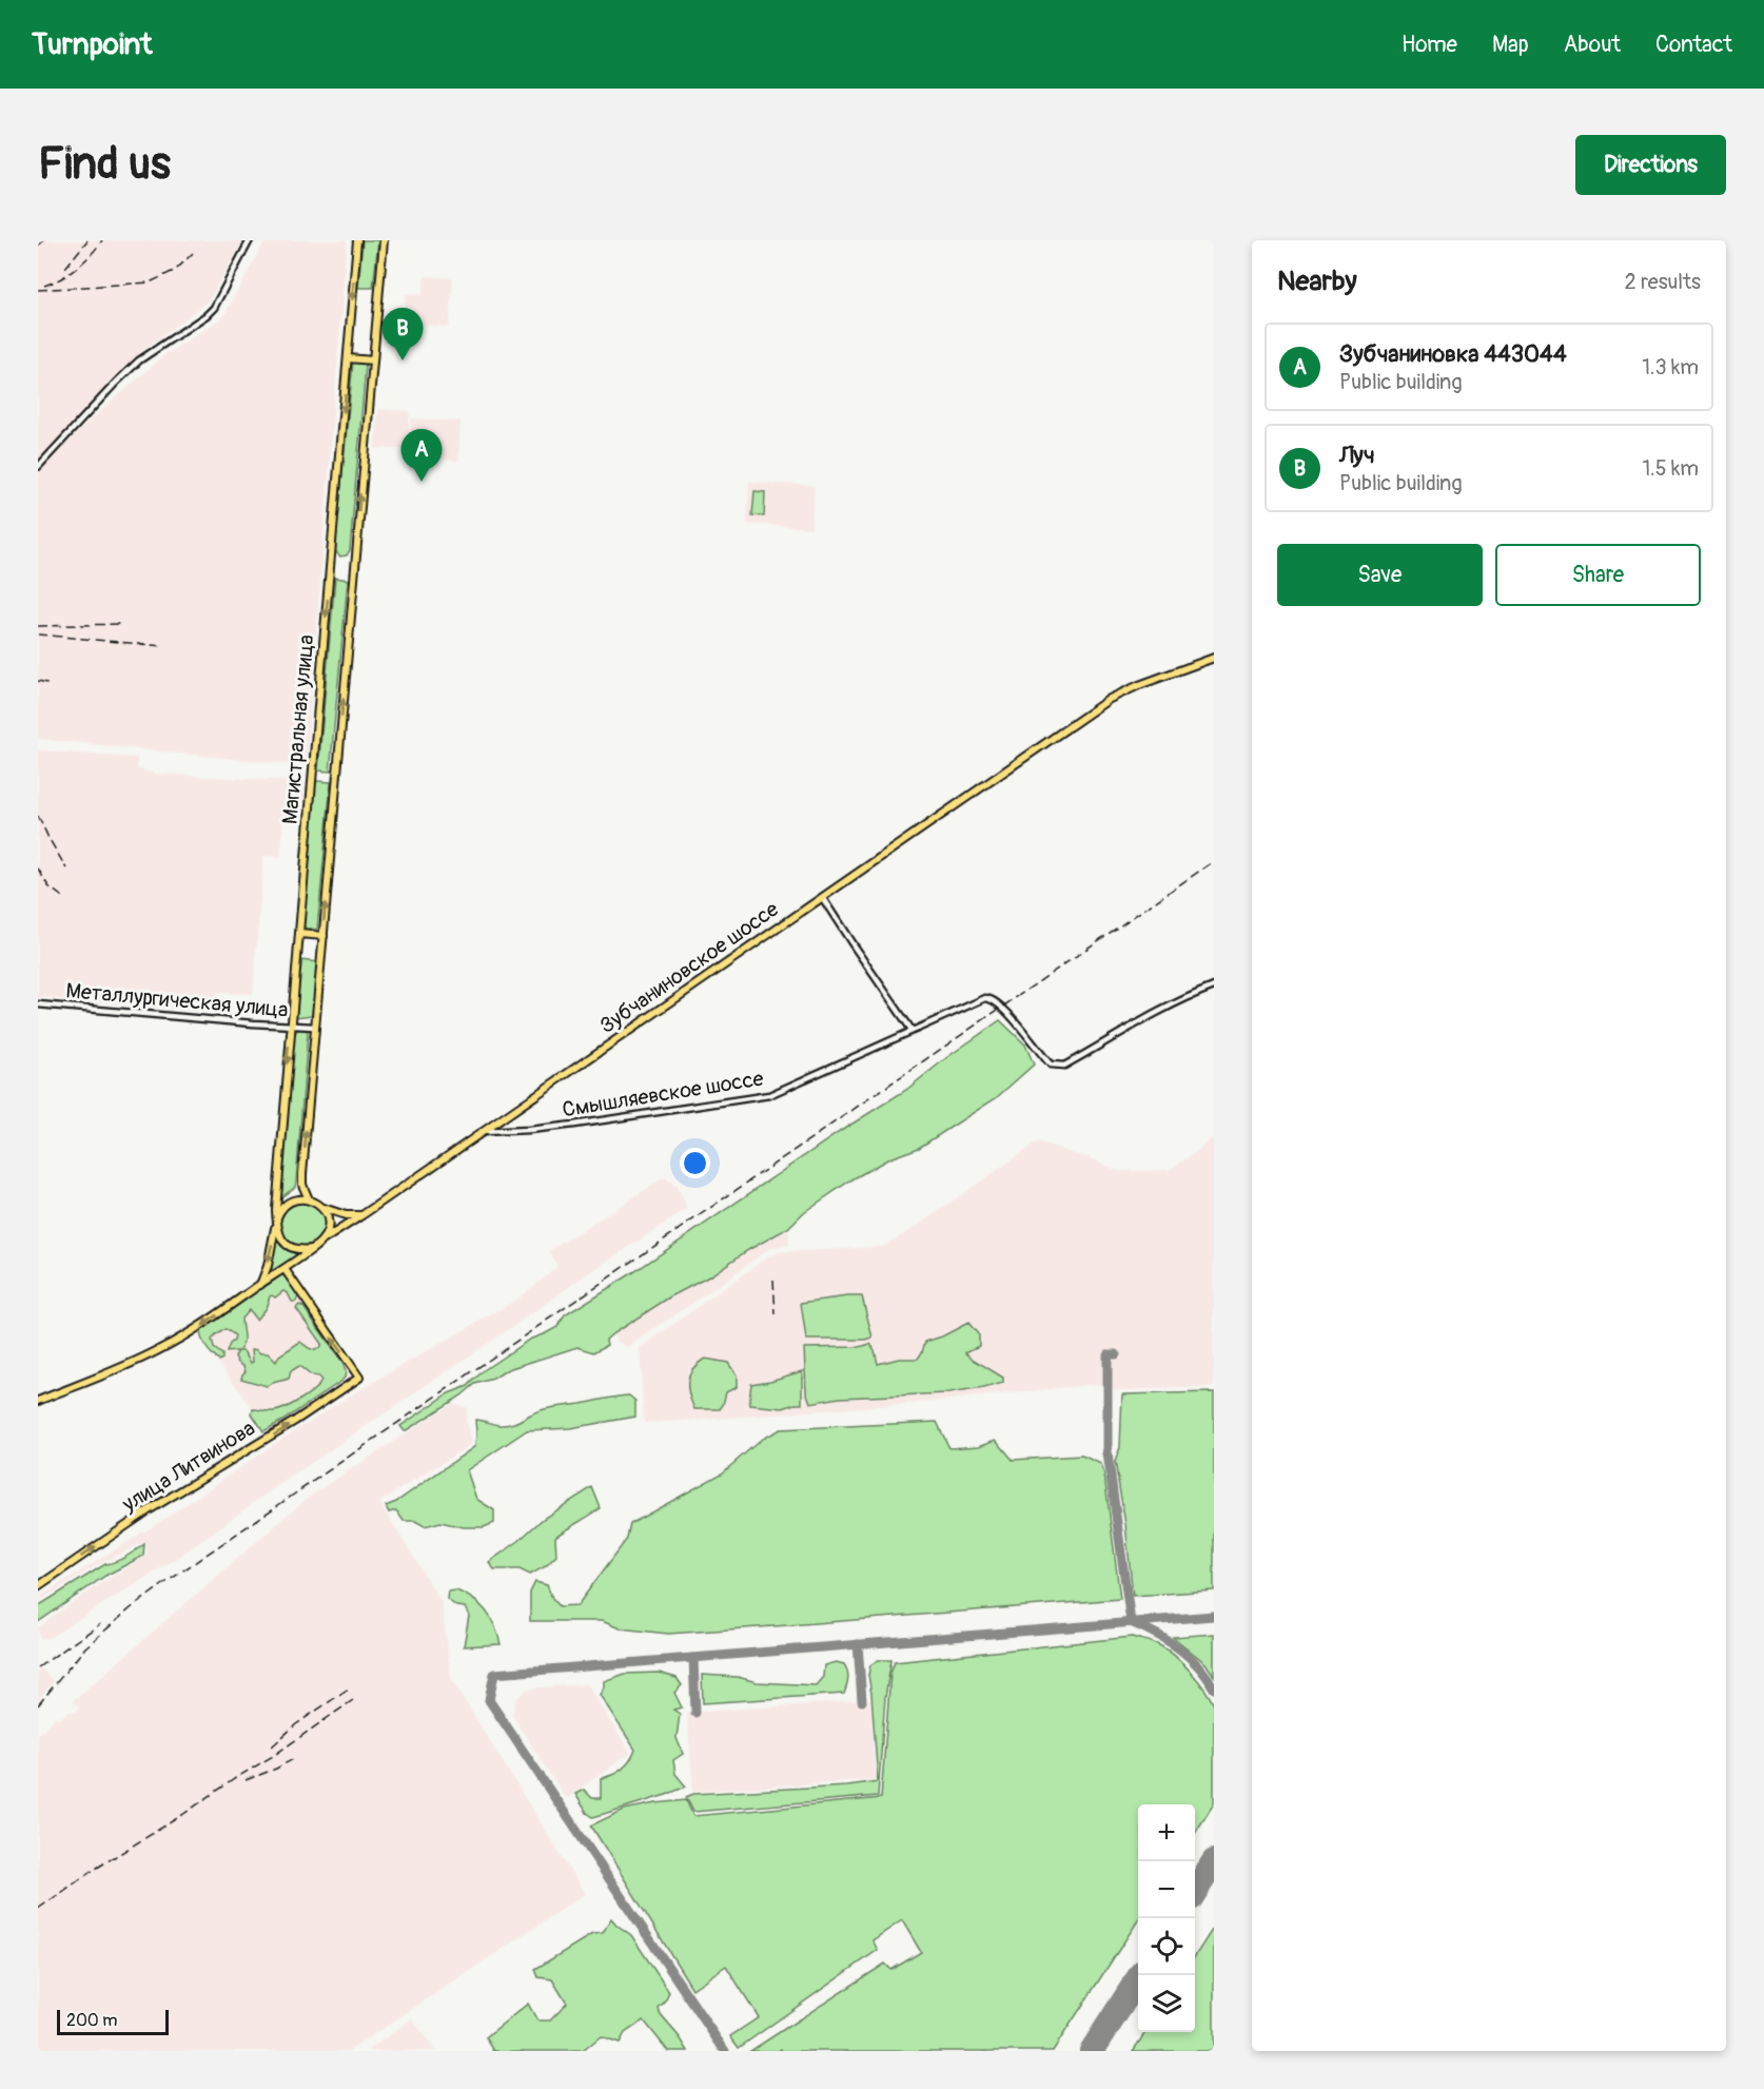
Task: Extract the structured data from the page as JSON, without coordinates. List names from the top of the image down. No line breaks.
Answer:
{"streets":{"main road":["Магистральная улица","Зубчаниновское шоссе","улица Литвинова"],"street":["Металлургическая улица","Смышляевское шоссе"]},"crossings":[["Магистральная улица","Зубчаниновское шоссе"],["Магистральная улица","Металлургическая улица"],["Зубчаниновское шоссе","Смышляевское шоссе"]],"scale_bar":"200 m","page":{"header":"Turnpoint","nav":["Home","Map","About","Contact"],"buttons":["Directions",["Save","Share"]],"title":"Find us","heading":["Nearby","2 results"],"pins":["B","A"],"list":[{"mark":"A","name":"Зубчаниновка 443044","note":"Public building","value":"1.3 km"},{"mark":"B","name":"Луч","note":"Public building","value":"1.5 km"}],"map_buttons":["+","−"],"scale":"200 m"}}
